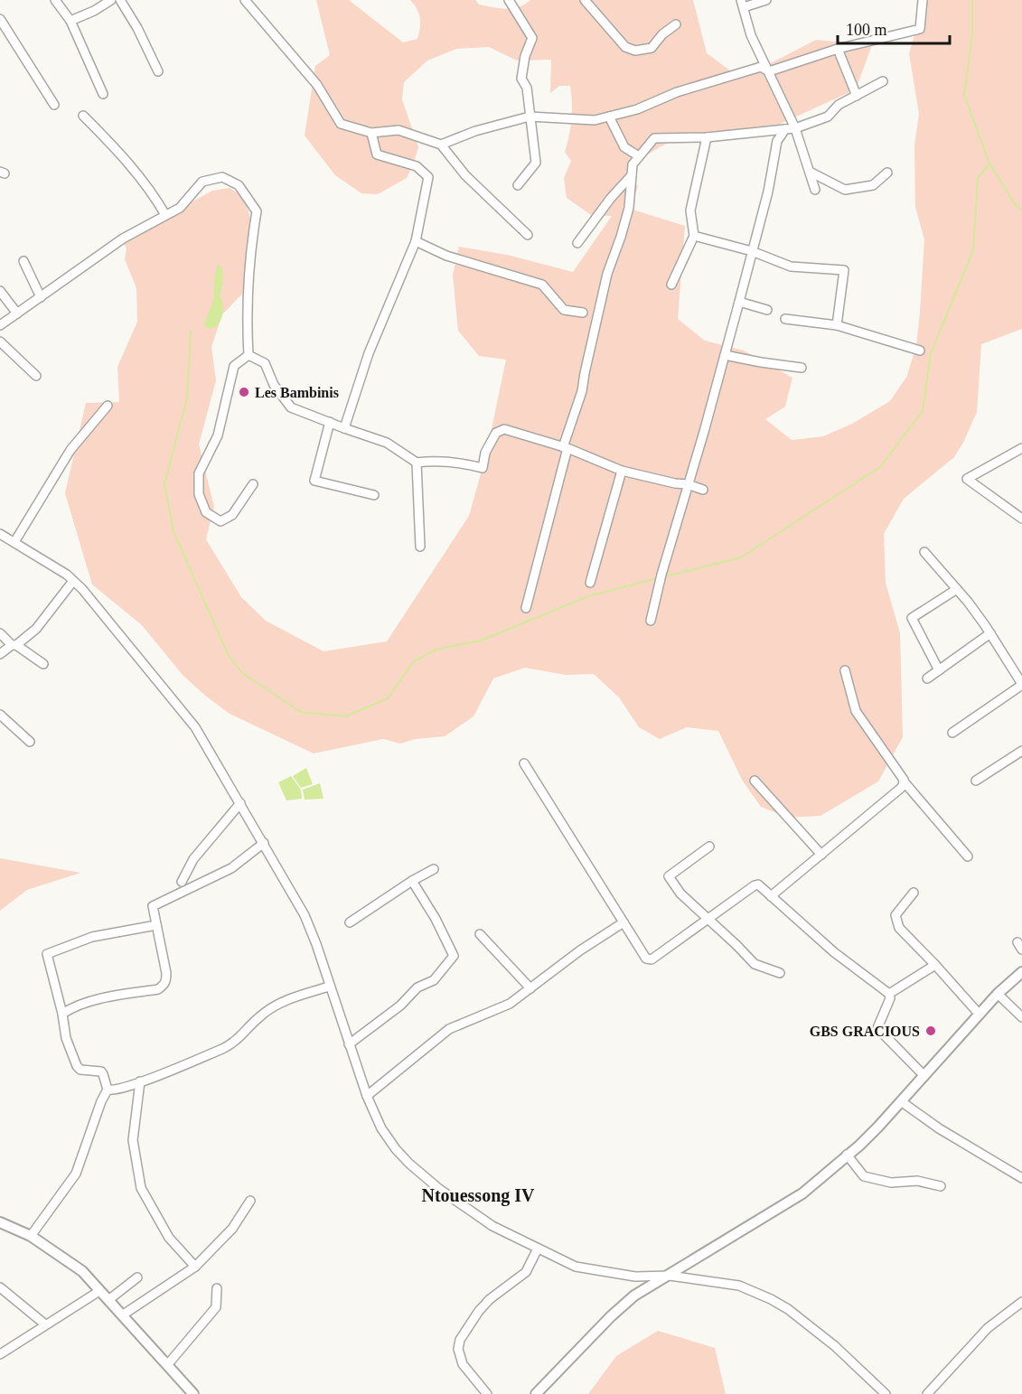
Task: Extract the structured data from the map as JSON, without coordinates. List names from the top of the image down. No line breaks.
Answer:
{"districts":["Ntouessong IV"],"places":["Les Bambinis","GBS GRACIOUS"],"scale_bar":"100 m"}
